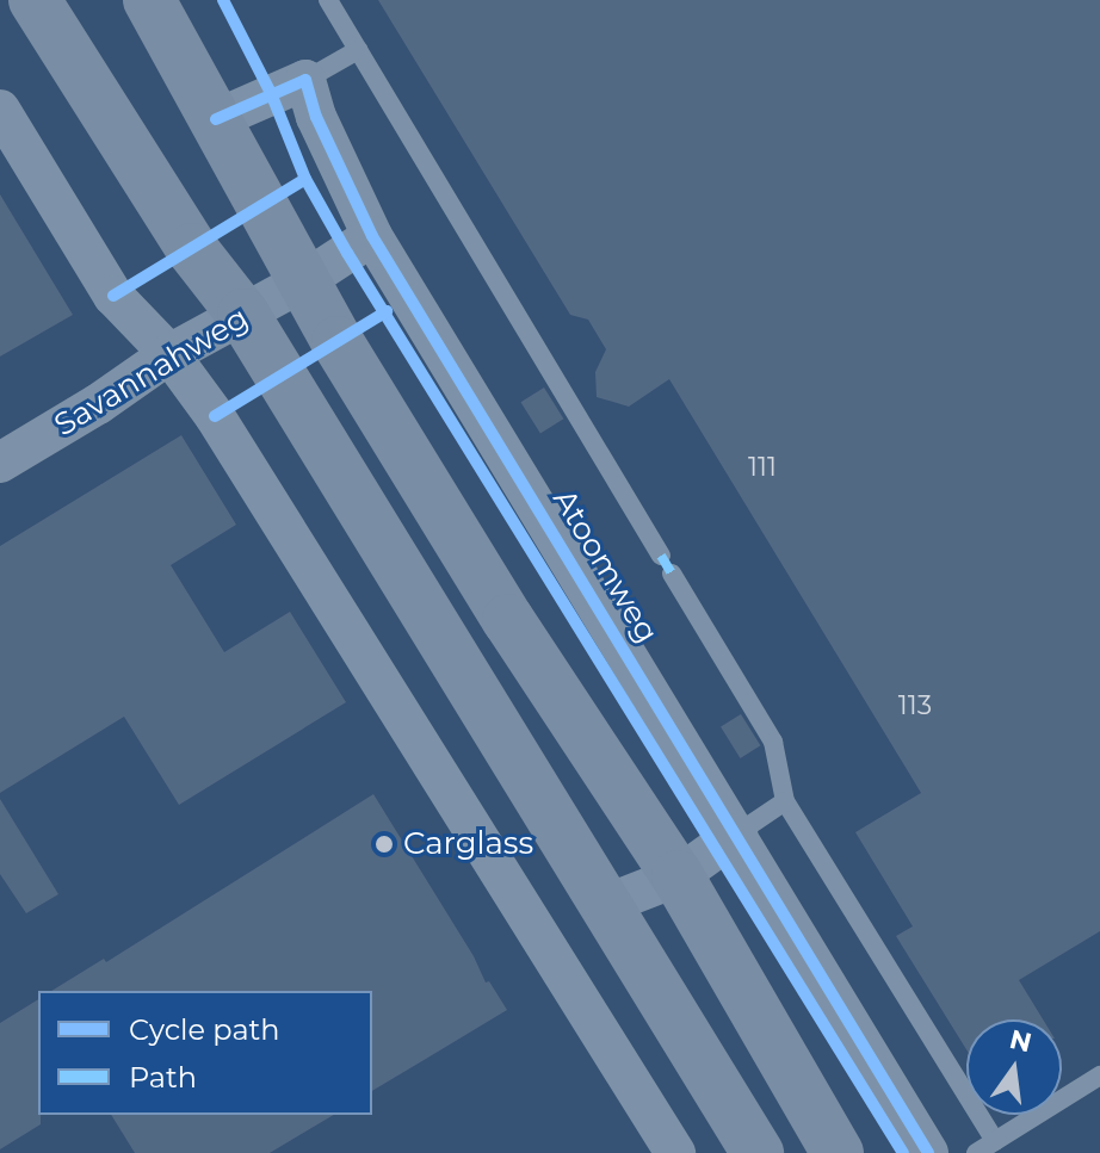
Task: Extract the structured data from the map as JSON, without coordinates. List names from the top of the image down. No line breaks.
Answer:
{"streets":{"street":["Savannahweg","Atoomweg"]},"places":["Carglass"],"house_numbers":["111","113"],"legend":["Cycle path","Path"],"north":"top"}
